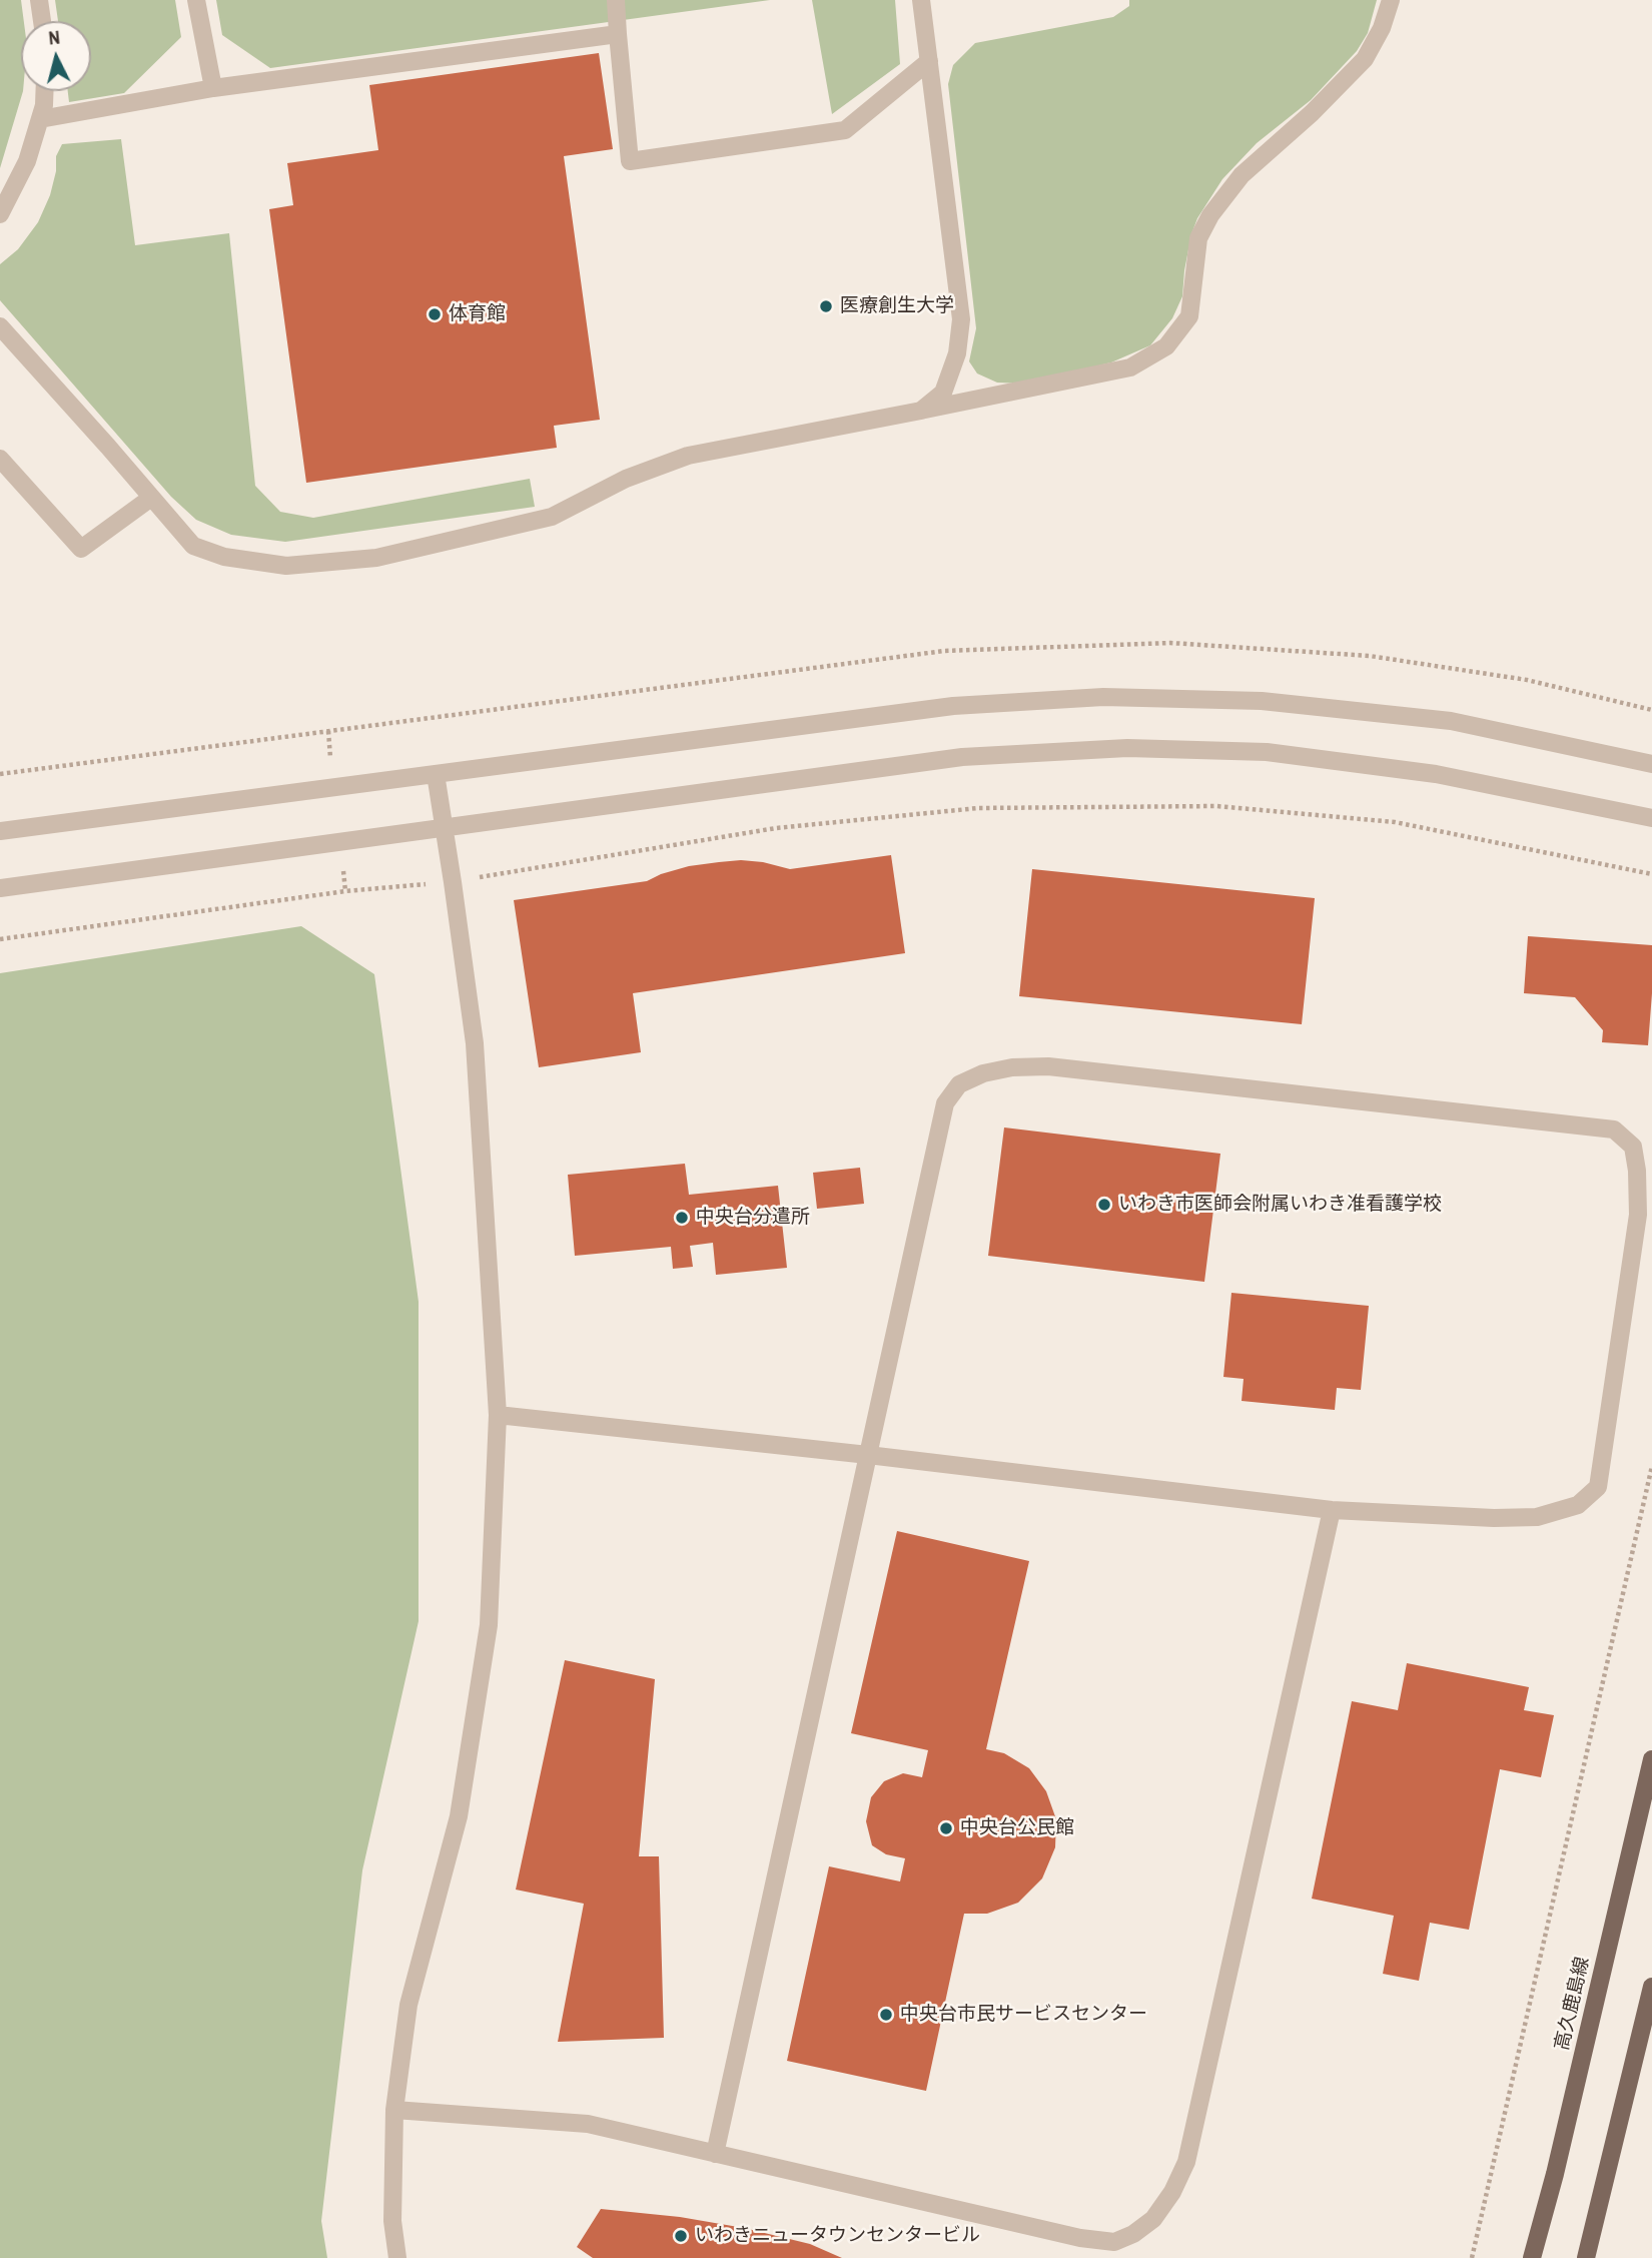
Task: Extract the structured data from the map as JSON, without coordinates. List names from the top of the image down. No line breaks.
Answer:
{"streets":{"main road":["高久鹿島線"]},"places":["医療創生大学","体育館","いわき市医師会附属いわき准看護学校","中央台分遣所","中央台公民館","中央台市民サービスセンター","いわきニュータウンセンタービル"],"north":"top"}
